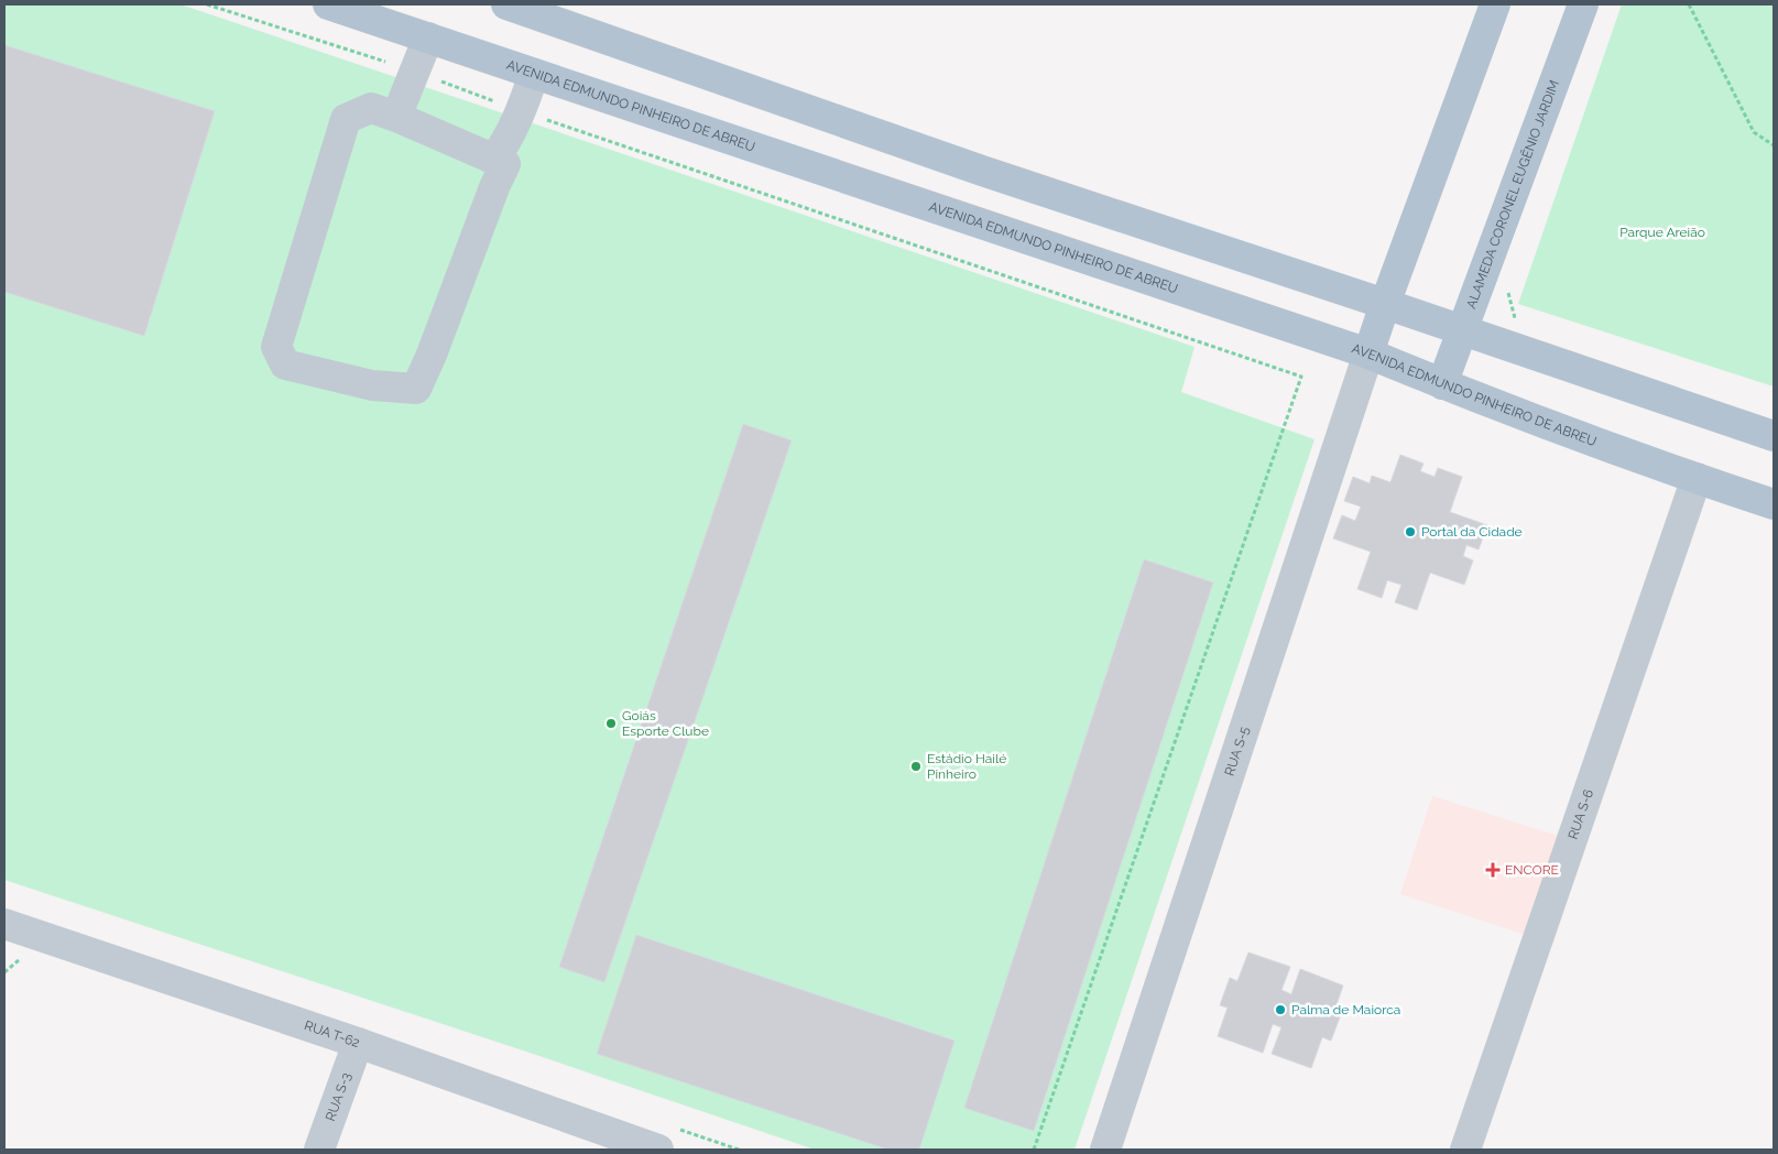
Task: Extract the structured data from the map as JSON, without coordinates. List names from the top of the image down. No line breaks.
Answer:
{"streets":{"main road":["AVENIDA EDMUNDO PINHEIRO DE ABREU","ALAMEDA CORONEL EUGÊNIO JARDIM"],"street":["RUA S-5","RUA S-6","RUA T-62","RUA S-3"]},"crossings":[["AVENIDA EDMUNDO PINHEIRO DE ABREU","ALAMEDA CORONEL EUGÊNIO JARDIM"],["AVENIDA EDMUNDO PINHEIRO DE ABREU","RUA S-5"],["AVENIDA EDMUNDO PINHEIRO DE ABREU","RUA S-6"],["RUA T-62","RUA S-3"]],"parks":["Parque Areião"],"places":{"other":["Portal da Cidade","Goiás Esporte Clube","Estádio Hailé Pinheiro","Palma de Maiorca"],"health":["ENCORE"]}}
